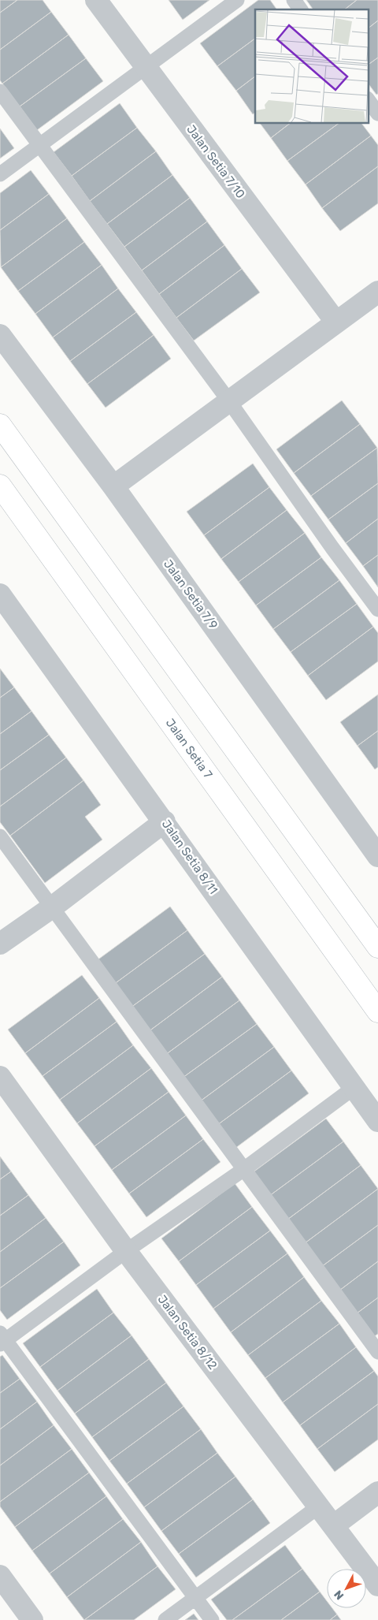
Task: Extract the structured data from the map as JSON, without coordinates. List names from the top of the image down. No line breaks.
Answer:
{"streets":{"street":["Jalan Setia 7/10","Jalan Setia 7/9","Jalan Setia 7","Jalan Setia 8/11","Jalan Setia 8/12"]},"north":"bottom left"}
